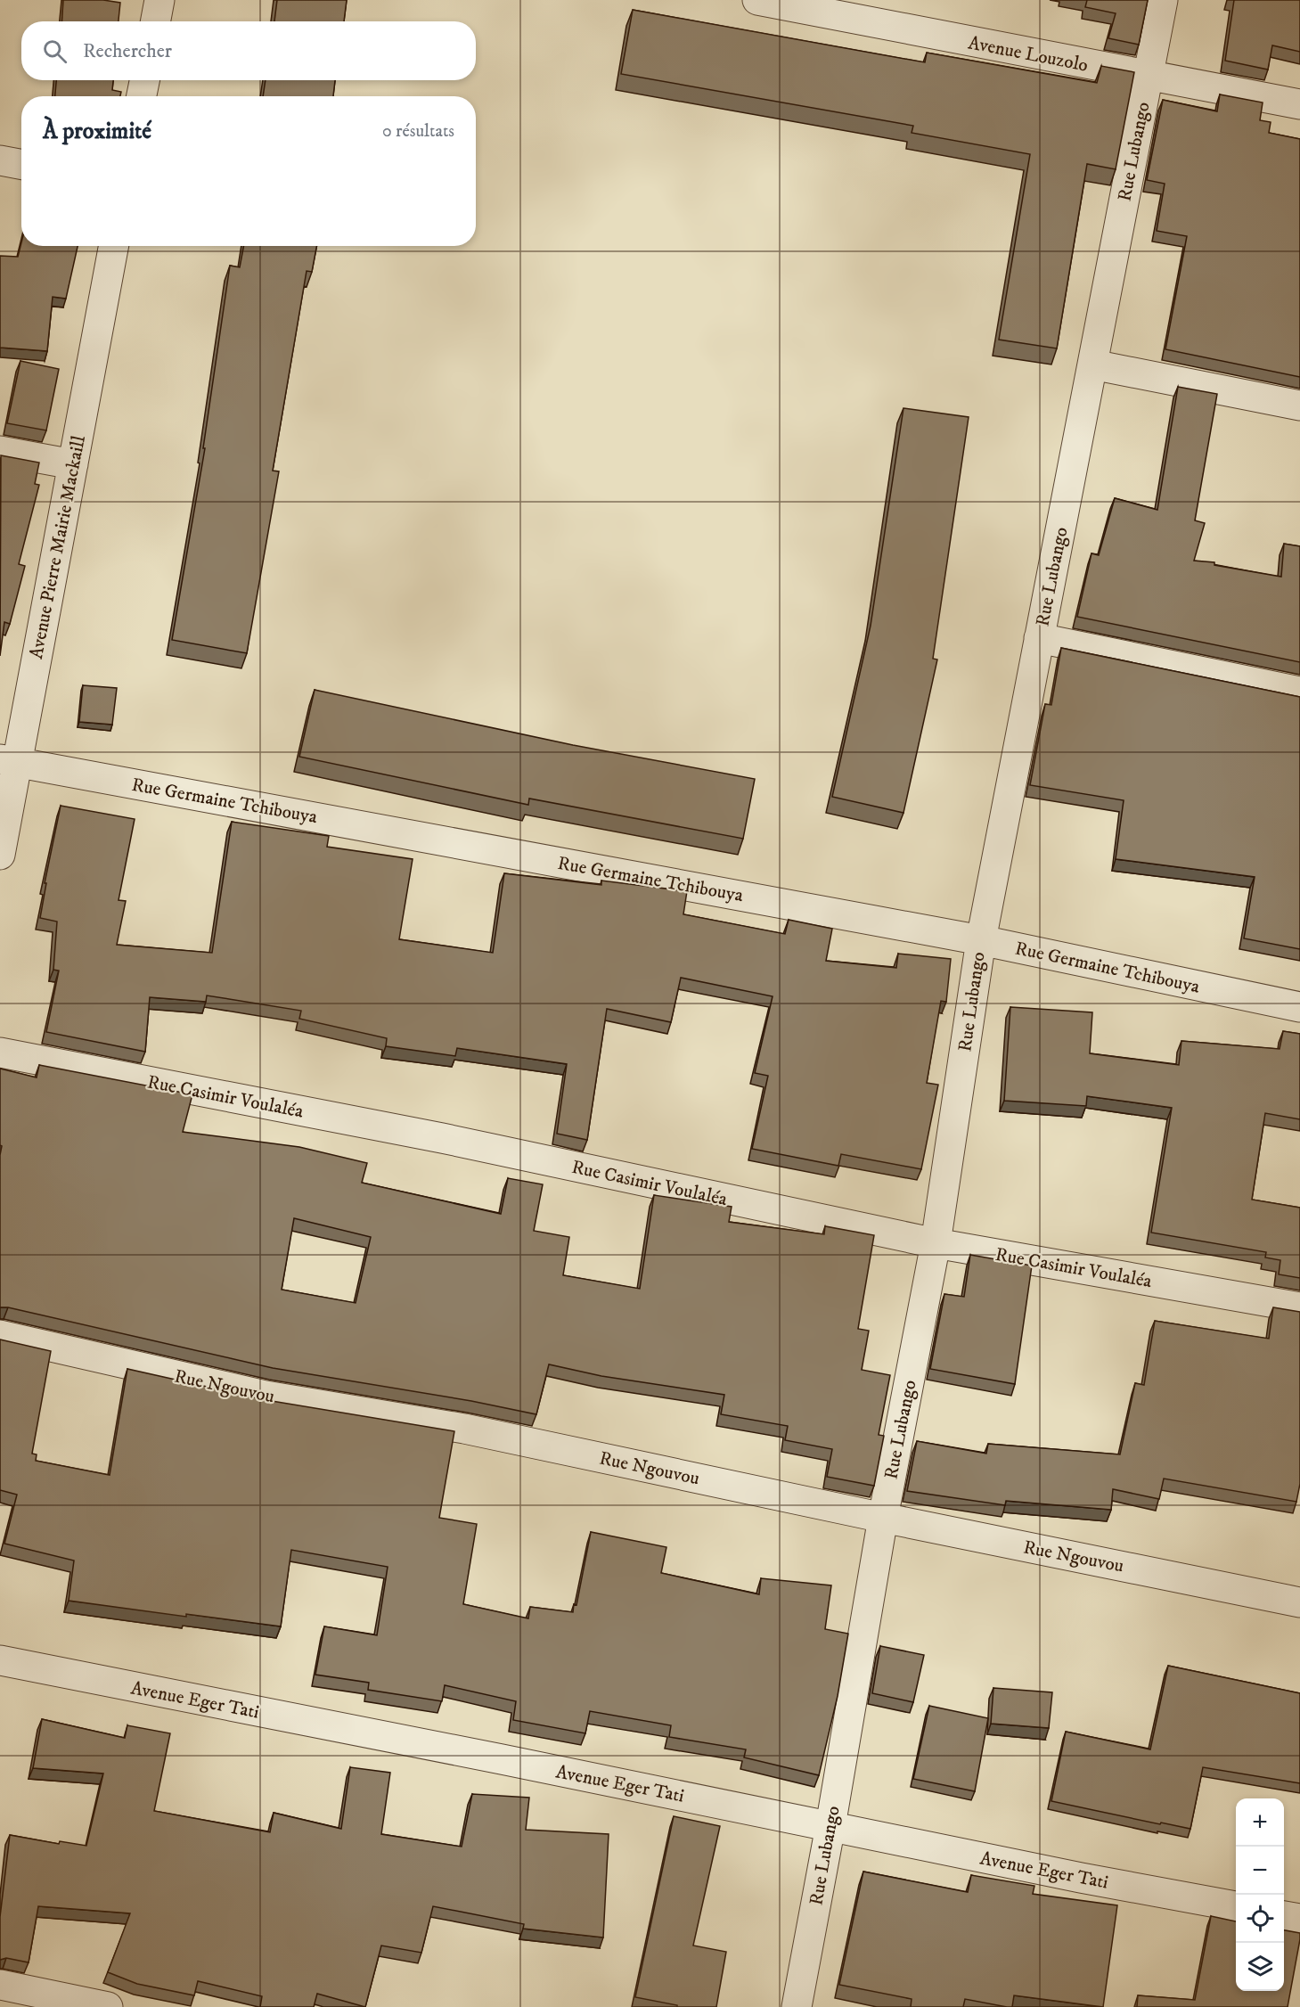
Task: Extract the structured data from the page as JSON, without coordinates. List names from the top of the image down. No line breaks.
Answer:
{"streets":{"street":["Avenue Louzolo","Rue Lubango","Avenue Pierre Mairie Mackaill","Rue Germaine Tchibouya","Rue Casimir Voulaléa","Rue Ngouvou","Avenue Eger Tati"]},"crossings":[["Avenue Louzolo","Rue Lubango"],["Rue Lubango","Rue Germaine Tchibouya"],["Rue Lubango","Rue Casimir Voulaléa"],["Rue Lubango","Rue Ngouvou"],["Rue Lubango","Avenue Eger Tati"],["Avenue Pierre Mairie Mackaill","Rue Germaine Tchibouya"]],"page":{"search":"Rechercher","heading":["À proximité","0 résultats"],"map_buttons":["+","−"]}}
